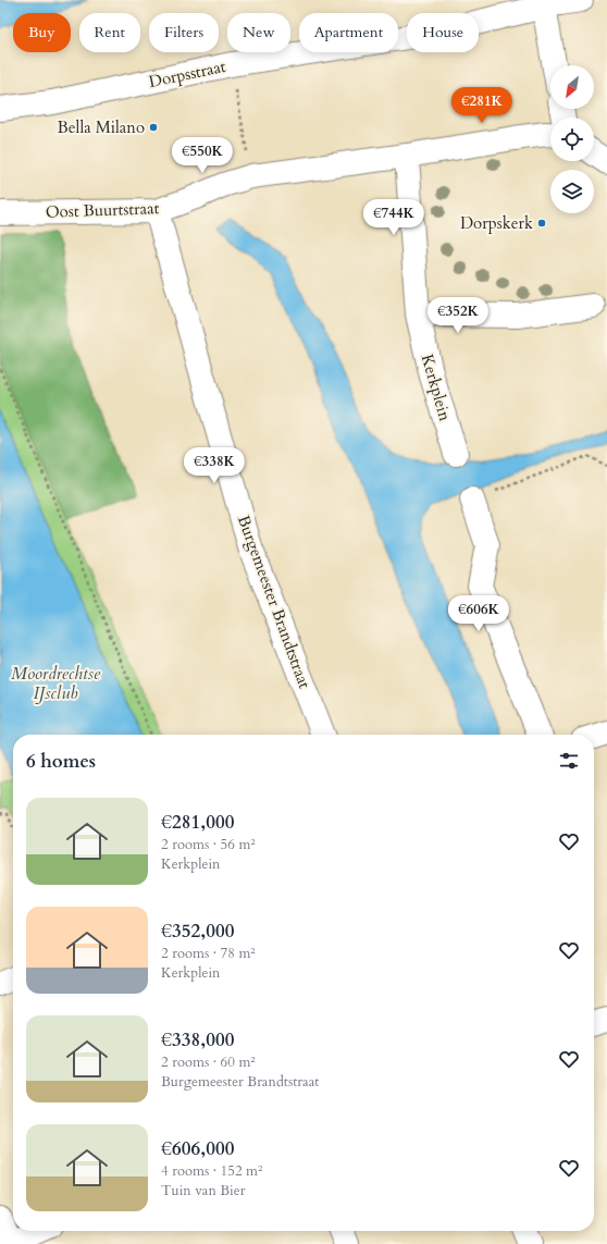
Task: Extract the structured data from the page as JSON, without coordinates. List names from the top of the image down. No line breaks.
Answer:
{"streets":{"street":["Dorpsstraat","Oost Buurtstraat","Kerkplein","Burgemeester Brandtstraat"]},"crossings":[["Oost Buurtstraat","Kerkplein"],["Oost Buurtstraat","Burgemeester Brandtstraat"]],"water":["Moordrechtse IJsclub"],"places":["Bella Milano","Dorpskerk"],"north":"bottom left","page":{"chip":["Buy","Rent","Filters","New","Apartment","House"],"price":["€281K","€550K","€744K","€352K","€338K","€606K"],"heading":"6 homes","list":[{"name":"€281,000","note":"2 rooms · 56 m² · Kerkplein"},{"name":"€352,000","note":"2 rooms · 78 m² · Kerkplein"},{"name":"€338,000","note":"2 rooms · 60 m² · Burgemeester Brandtstraat"},{"name":"€606,000","note":"4 rooms · 152 m² · Tuin van Bier"}]}}
